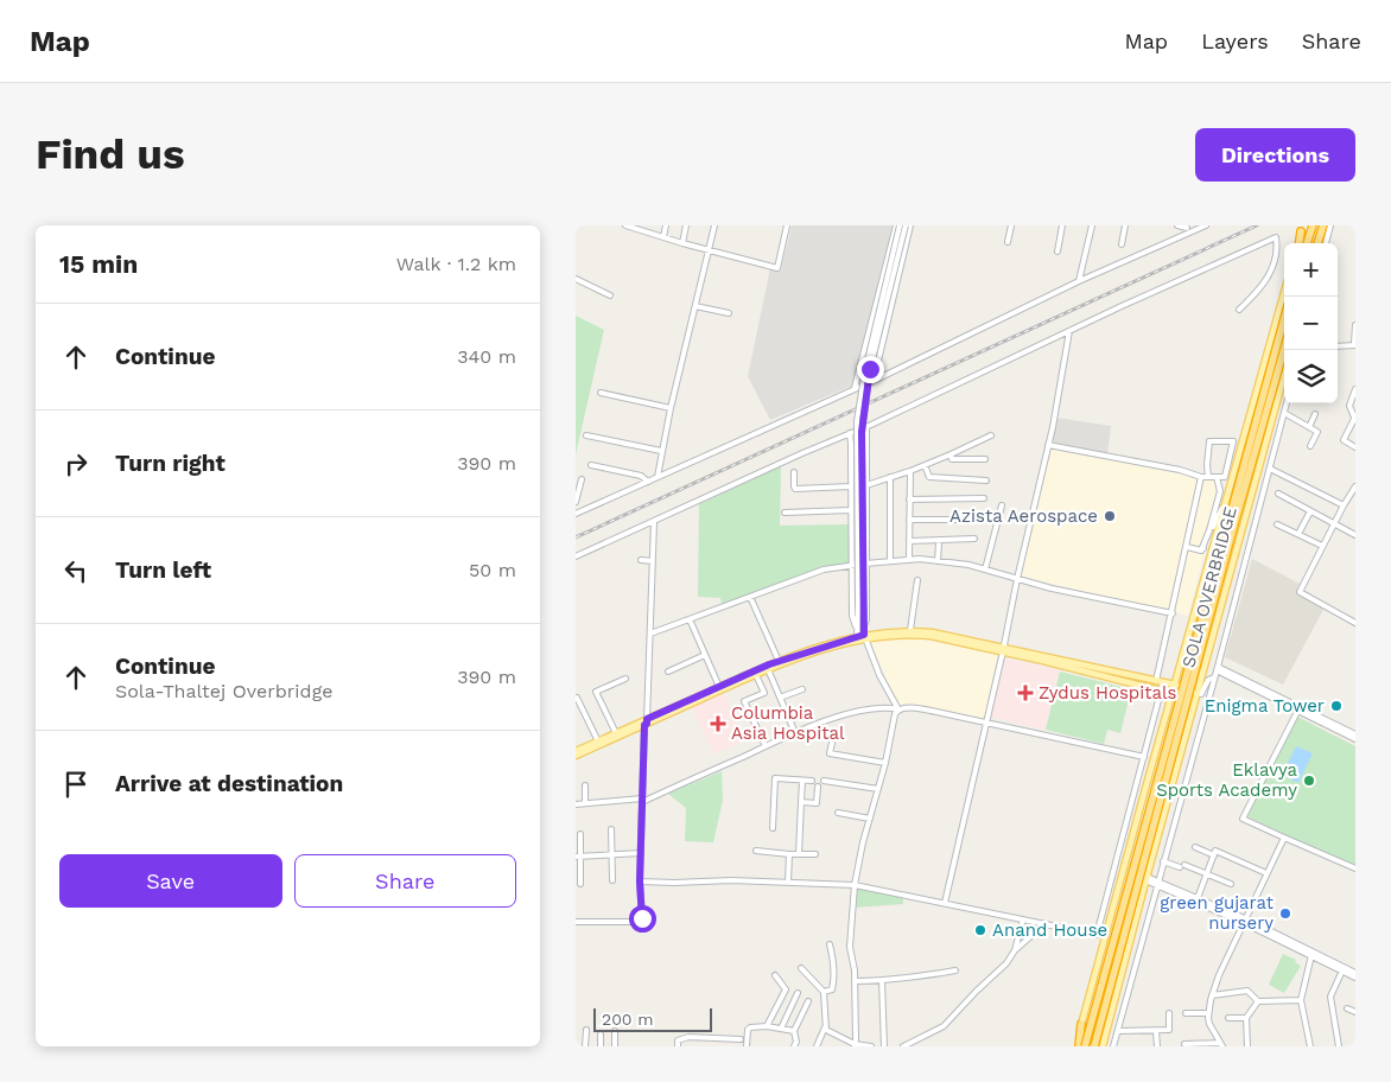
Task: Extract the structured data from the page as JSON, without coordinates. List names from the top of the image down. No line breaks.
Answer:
{"streets":{"highway":["SOLA OVERBRIDGE"]},"places":{"other":["Azista Aerospace","Enigma Tower","Eklavya Sports Academy","green gujarat nursery","Anand House"],"health":["Zydus Hospitals","Columbia Asia Hospital"]},"scale_bar":"200 m","page":{"header":"Map","nav":["Map","Layers","Share"],"buttons":["Directions",["Save","Share"]],"title":"Find us","heading":["15 min","Walk · 1.2 km"],"map_buttons":["+","−"],"list":[["Continue","340 m"],["Turn right","390 m"],["Turn left","50 m"],["Continue","Sola-Thaltej Overbridge","390 m"],"Arrive at destination"],"scale":"200 m"}}
